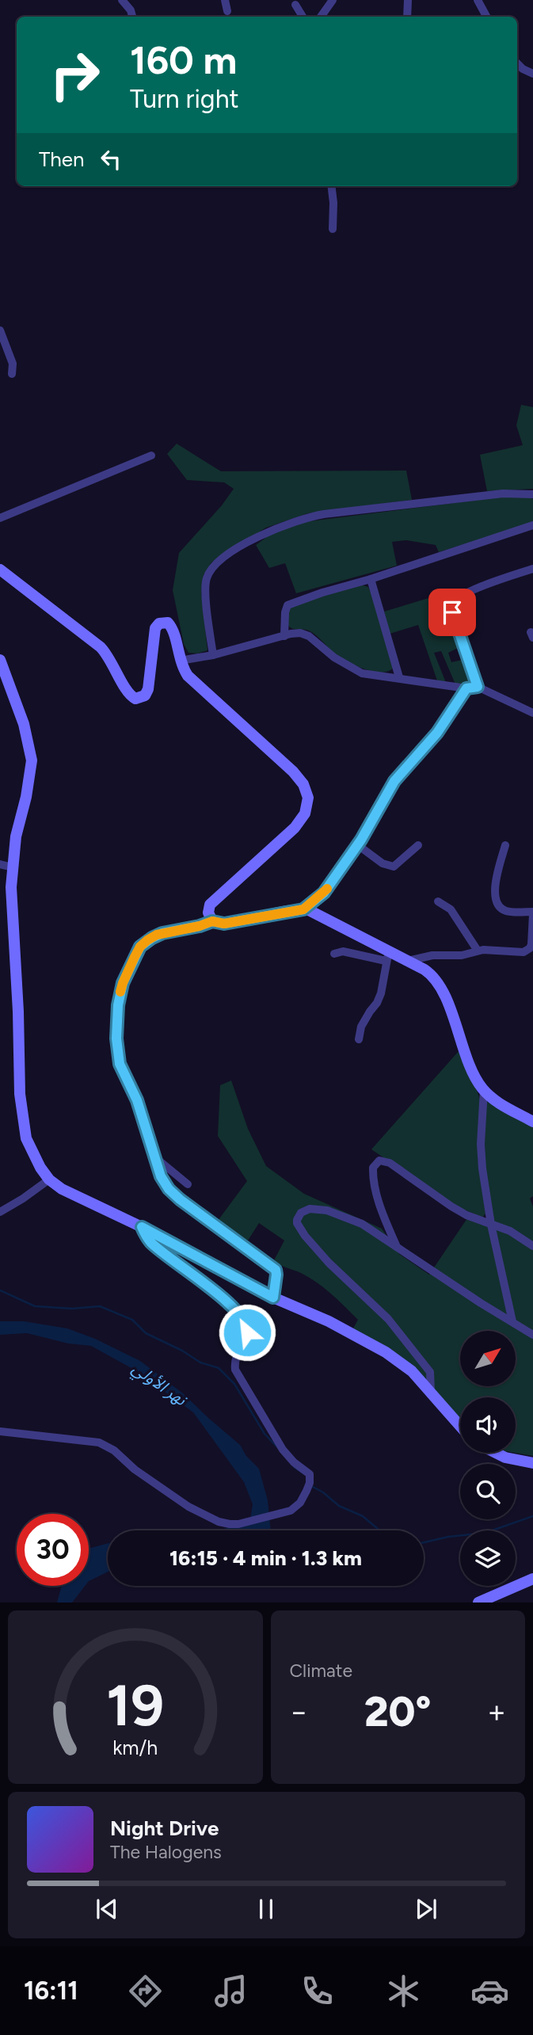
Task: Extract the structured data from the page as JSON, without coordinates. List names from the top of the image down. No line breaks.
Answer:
{"water":["نهر الأولي"],"north":"top right","page":{"turn":["160 m","Turn right"],"then":"Then","limit":"30","trip":"16:15 · 4 min · 1.3 km","tile":"Climate","heat":["−","20°","+"],"song":["Night Drive","The Halogens"],"tabs":"16:11","gauge":["19","km/h"]}}
